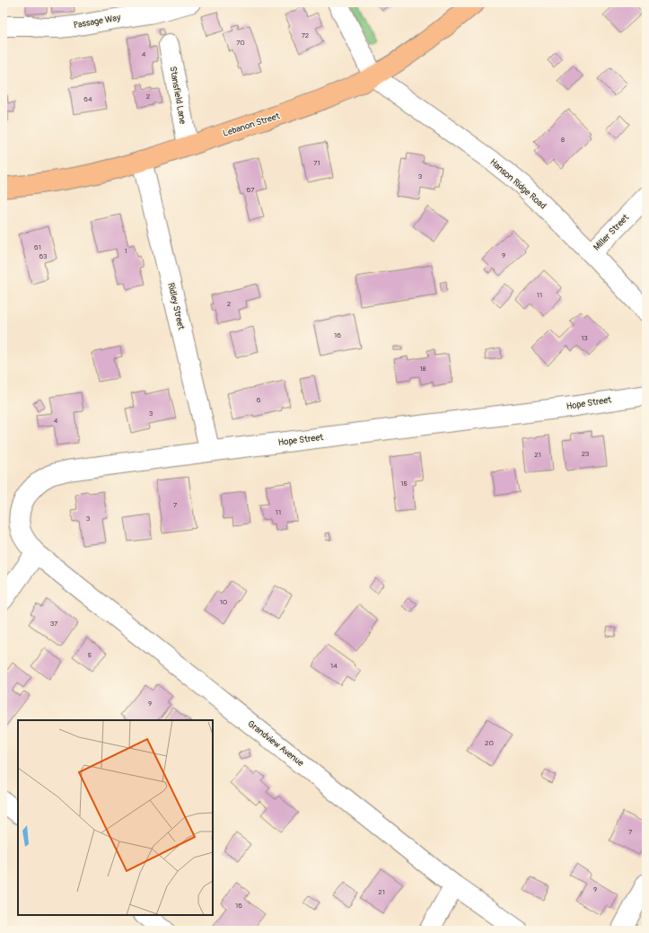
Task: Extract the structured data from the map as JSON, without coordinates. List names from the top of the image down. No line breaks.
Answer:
{"streets":{"highway":["Lebanon Street"],"street":["Passage Way","Stansfield Lane","Hanson Ridge Road","Miller Street","Ridley Street","Hope Street","Grandview Avenue"]},"crossings":[["Stansfield Lane","Lebanon Street"],["Lebanon Street","Hanson Ridge Road"],["Lebanon Street","Ridley Street"],["Hanson Ridge Road","Miller Street"],["Ridley Street","Hope Street"],["Hope Street","Grandview Avenue"]],"house_numbers":["72","70","4","2","64","8","71","3","67","61","1","9","63","11","2","16","13","18","6","3","4","23","21","15","7","11","3","10","37","5","14","9","20","7","9","21","16"]}
